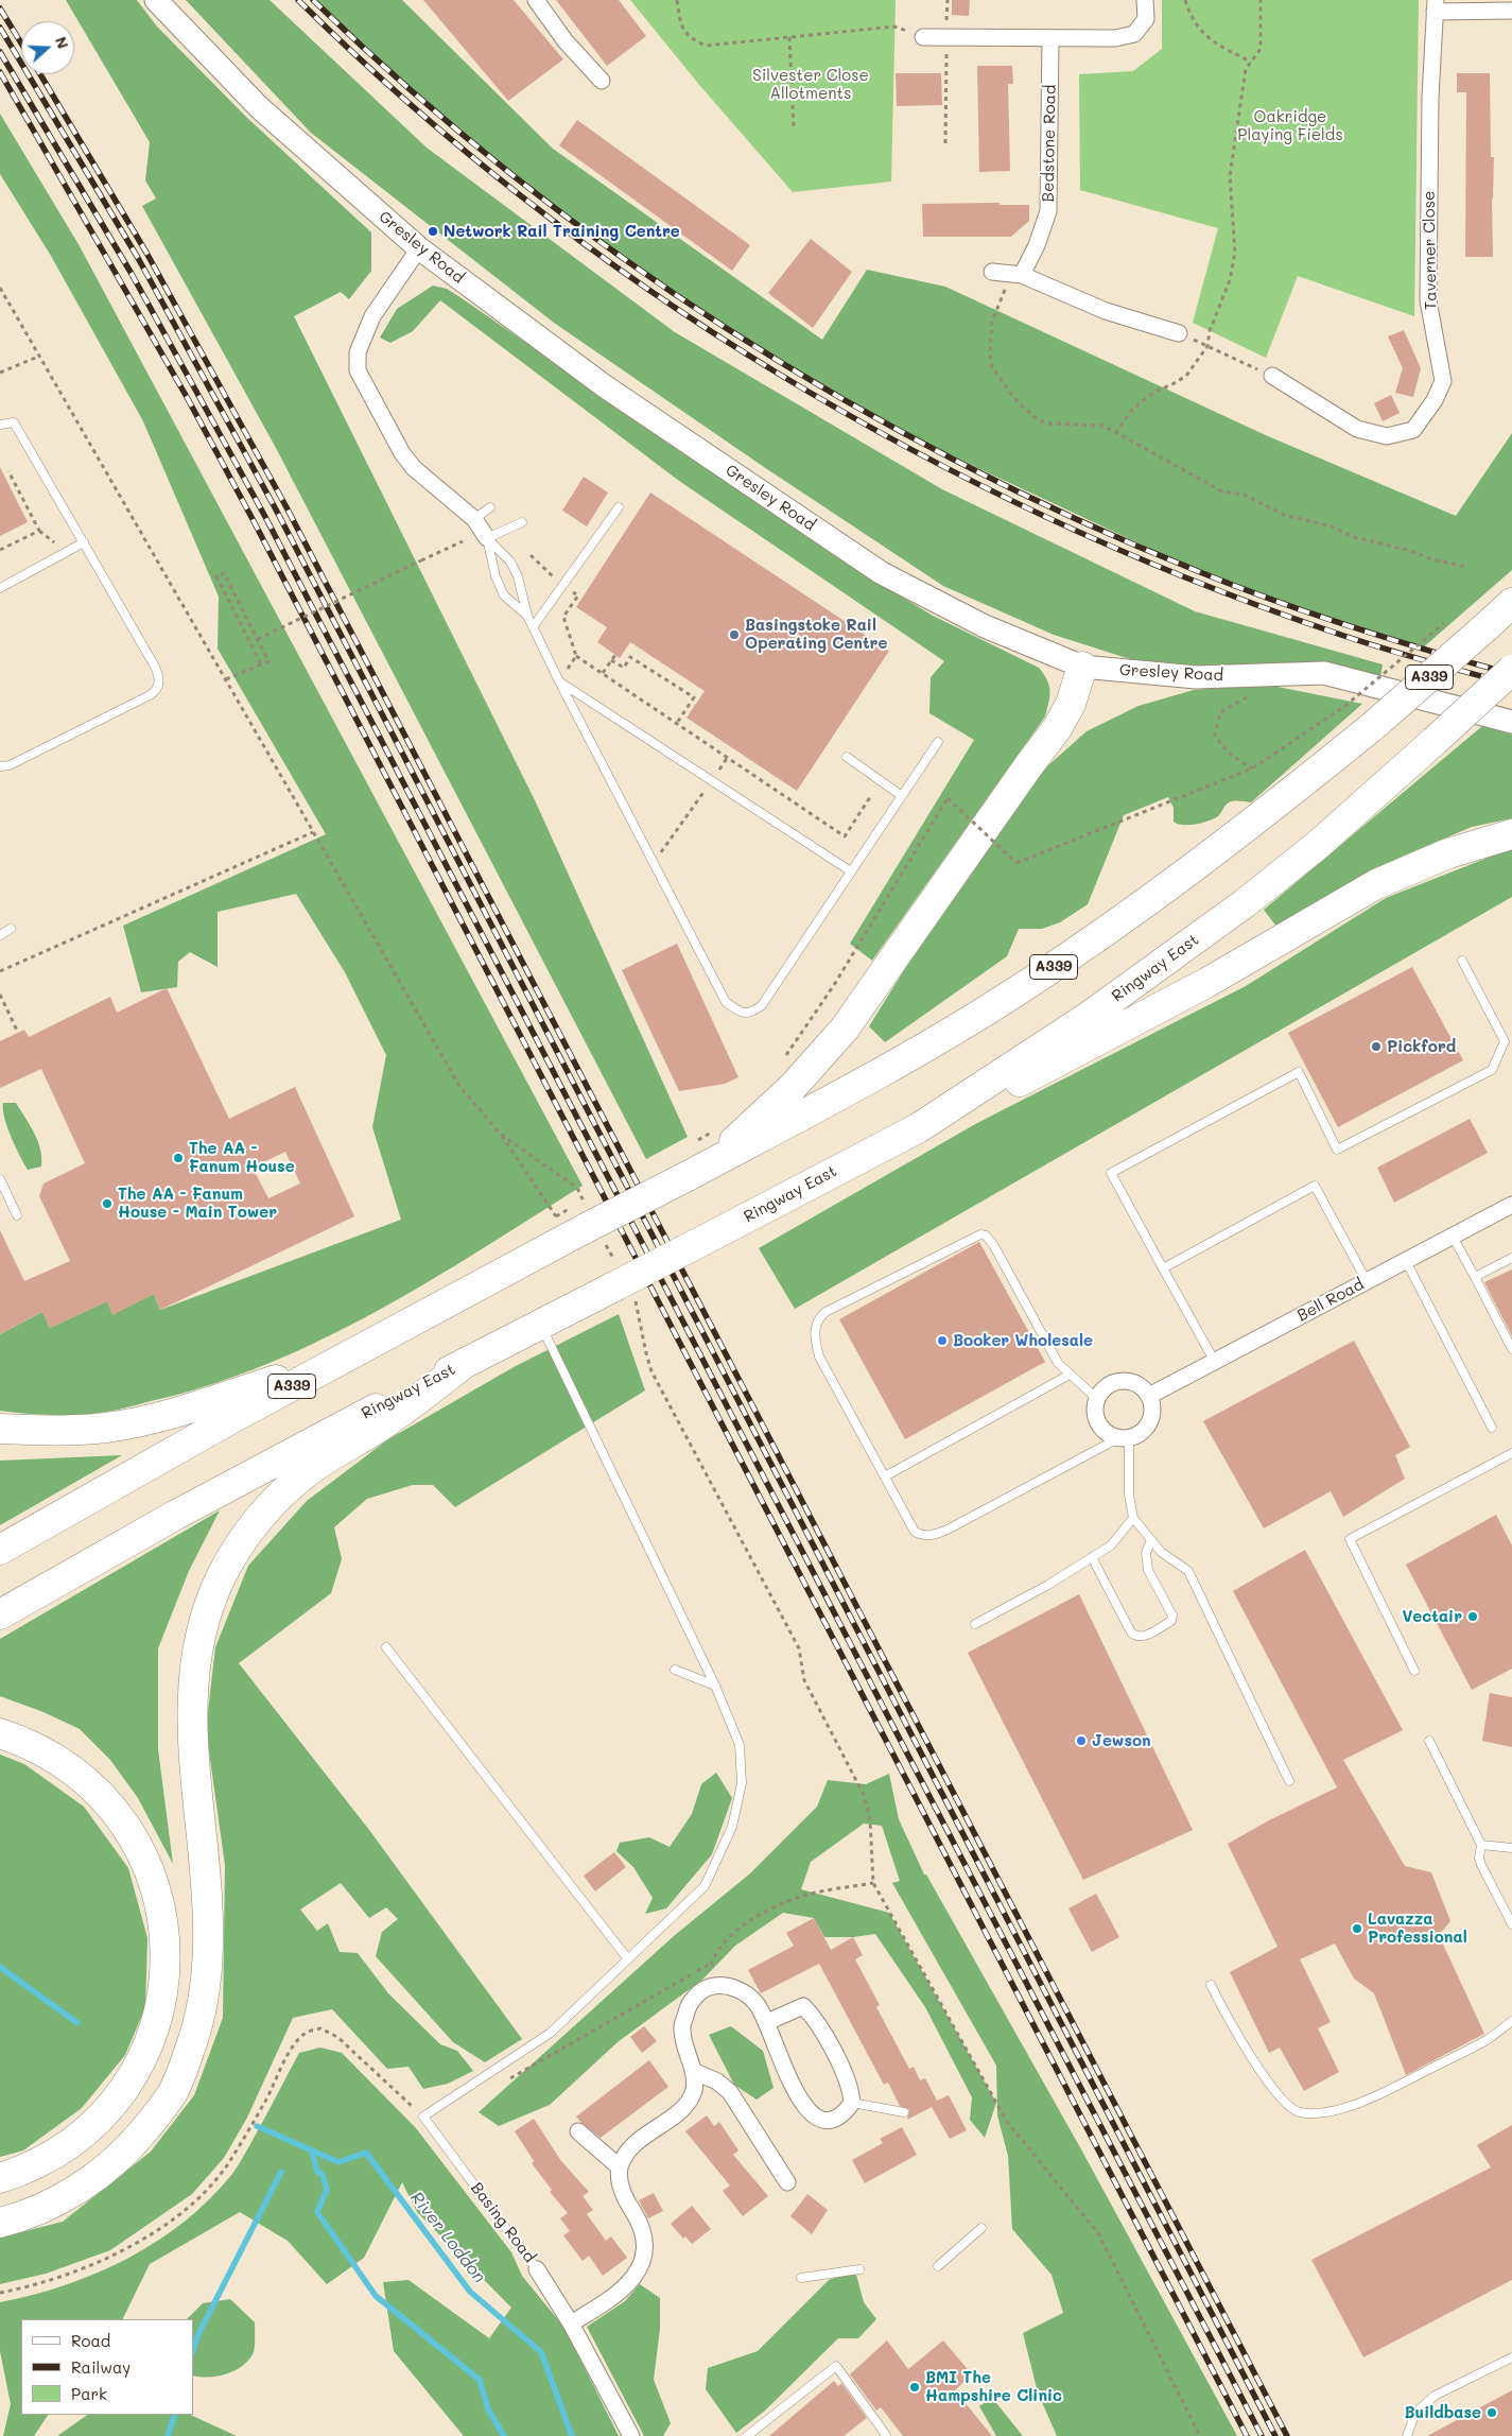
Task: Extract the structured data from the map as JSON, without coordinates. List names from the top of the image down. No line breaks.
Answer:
{"streets":{"highway":["A339","Ringway East"],"street":["Bedstone Road","Gresley Road","Taverner Close","Bell Road","Basing Road"]},"water":["River Loddon"],"parks":["Silvester Close Allotments","Oakridge Playing Fields"],"places":["Network Rail Training Centre","Basingstoke Rail Operating Centre","Pickford","The AA - Fanum House","The AA - Fanum House - Main Tower","Booker Wholesale","Vectair","Jewson","Lavazza Professional","BMI The Hampshire Clinic","Buildbase"],"legend":["Road","Railway","Park"],"north":"right"}
